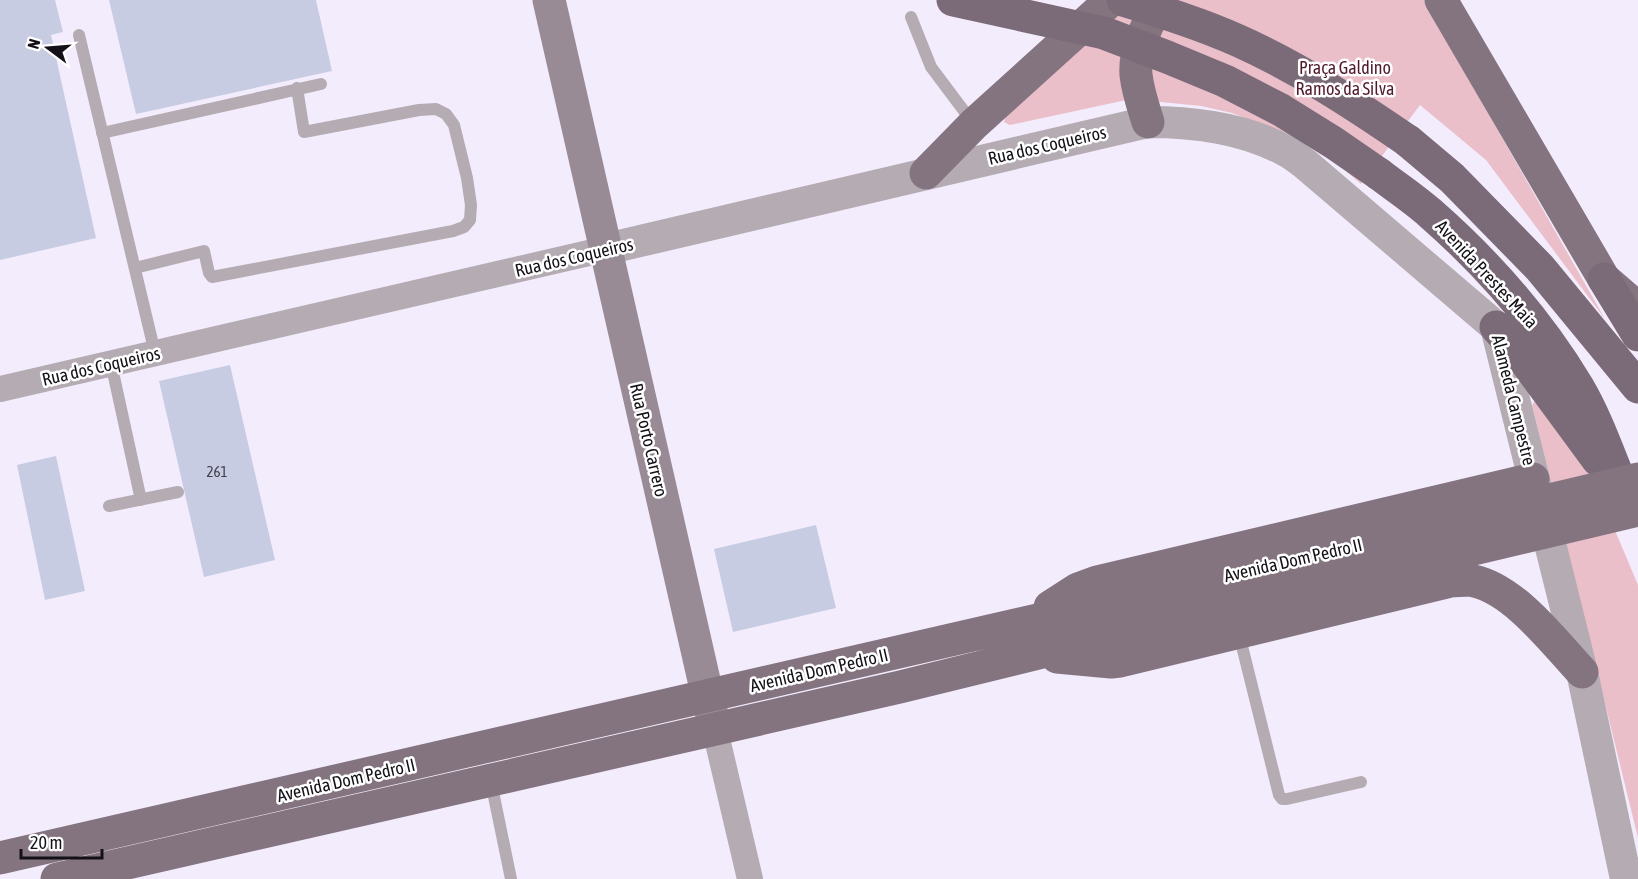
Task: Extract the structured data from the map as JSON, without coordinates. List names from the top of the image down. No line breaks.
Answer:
{"streets":{"highway":["Avenida Prestes Maia"],"main road":["Rua Porto Carrero","Avenida Dom Pedro II"],"street":["Rua dos Coqueiros","Alameda Campestre"]},"crossings":[["Rua dos Coqueiros","Alameda Campestre"],["Rua dos Coqueiros","Rua Porto Carrero"],["Avenida Prestes Maia","Avenida Dom Pedro II"],["Rua Porto Carrero","Avenida Dom Pedro II"]],"parks":["Praça Galdino Ramos da Silva"],"house_numbers":["261"],"scale_bar":"20 m","north":"left"}
